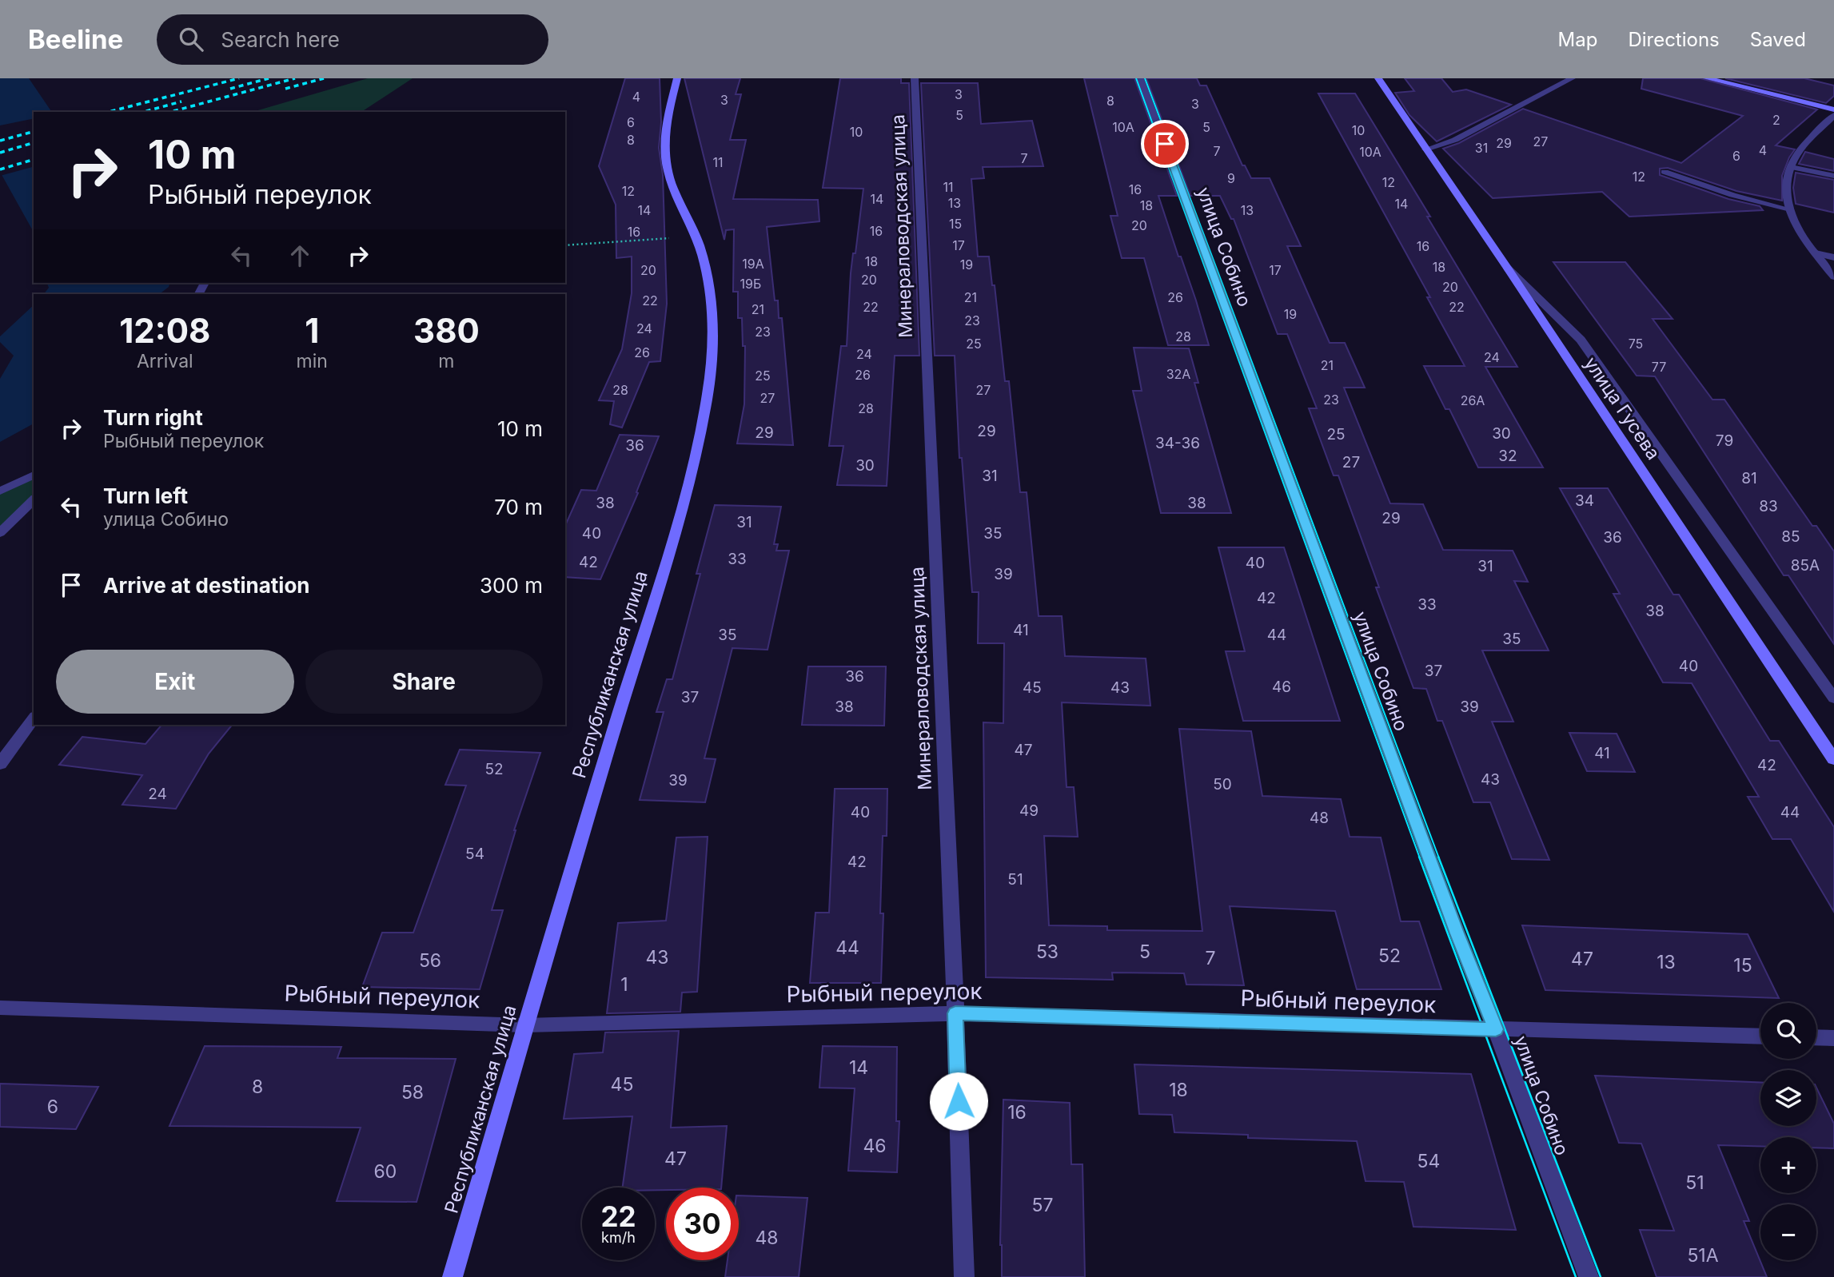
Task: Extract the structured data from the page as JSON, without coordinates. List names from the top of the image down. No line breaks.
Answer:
{"streets":{"street":["Минераловодская улица","улица Собино","улица Гусева","Республиканская улица","Рыбный переулок"]},"crossings":[["Минераловодская улица","Рыбный переулок"],["улица Собино","Рыбный переулок"],["Республиканская улица","Рыбный переулок"]],"house_numbers":["3","4","3","8","3","5","2","6","10А","5","10","10","8","27","29","31","4","7","10А","6","7","11","12","9","12","11","16","12","14","13","14","18","14","13","15","20","16","16","17","16","18","19А","19","18","20","17","20","19Б","20","21","26","22","22","22","21","19","23","24","23","28","25","75","26","24","24","21","77","32А","26","25","28","27","27","23","26А","28","29","29","30","25","79","34-36","36","32","27","30","31","81","34","38","38","83","29","31","40","35","85","36","33","42","40","85А","31","39","42","33","38","41","35","44","35","40","37","36","46","45","43","37","38","39","47","41","42","52","43","39","50","24","49","40","44","48","54","42","51","44","53","5","52","43","7","47","56","13","15","1","14","45","8","18","58","6","16","46","47","54","60","51","57","48","51А"],"page":{"header":"Beeline","search":"Search here","nav":["Map","Directions","Saved"],"turn":["10 m","Рыбный переулок"],"eta":["12:08","Arrival","1","min","380","m"],"list":[{"name":"Turn right","note":"Рыбный переулок","value":"10 m"},{"name":"Turn left","note":"улица Собино","value":"70 m"},{"name":"Arrive at destination","value":"300 m"}],"buttons":["Exit","Share"],"map_buttons":["+","−"],"speed":"22 km/h","limit":"30"}}
